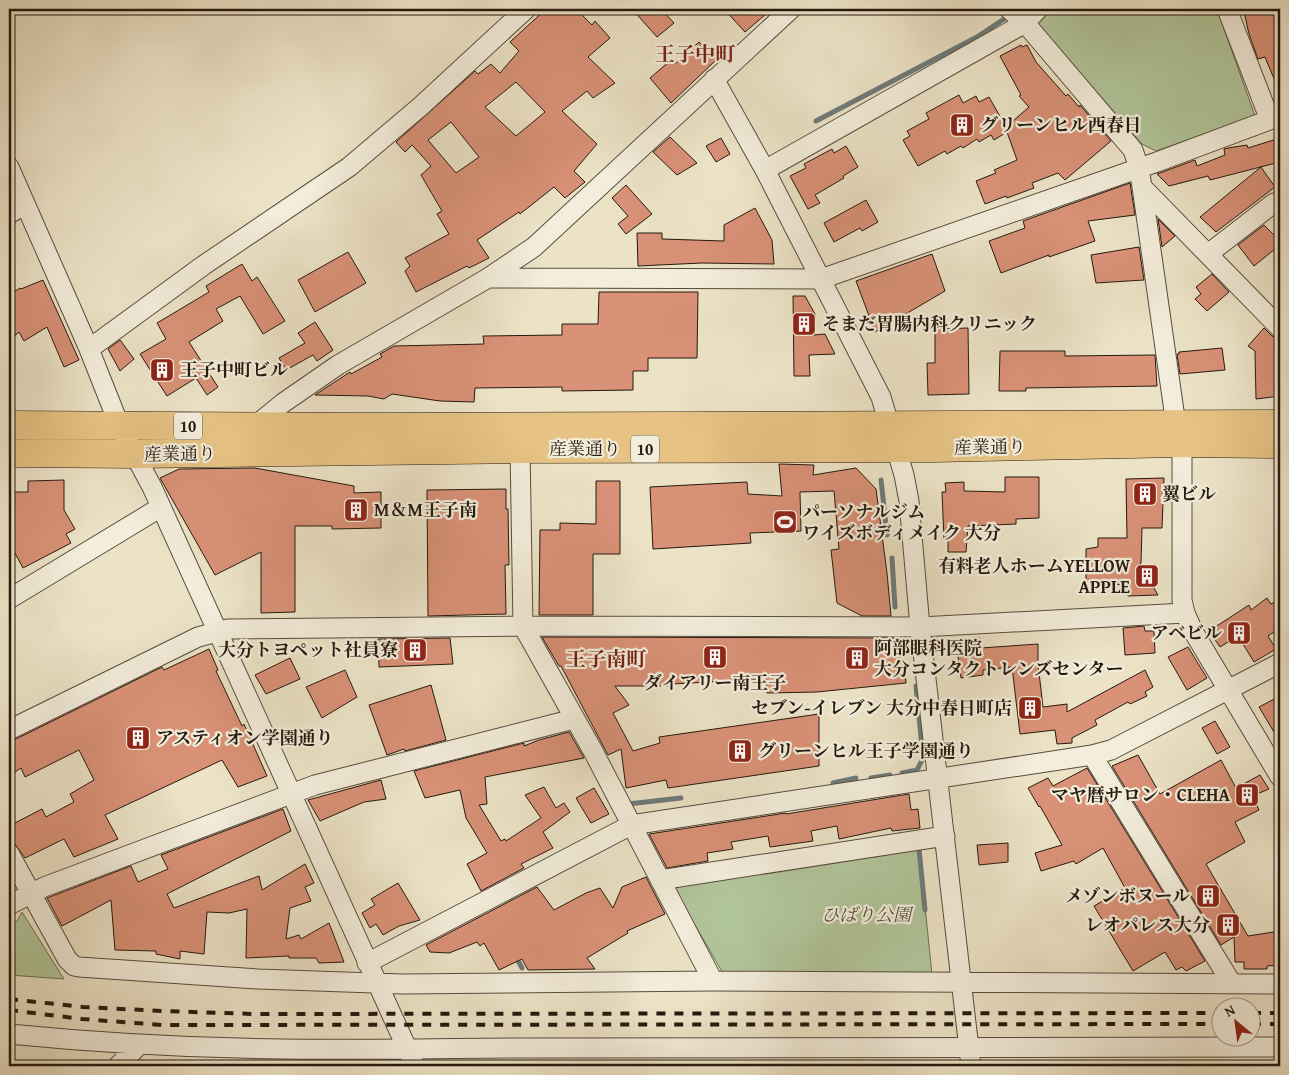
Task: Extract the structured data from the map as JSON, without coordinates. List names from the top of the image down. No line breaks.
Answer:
{"streets":{"highway":["10","産業通り"]},"districts":["王子中町","王子南町"],"parks":["ひばり公園"],"places":{"building":["グリーンヒル西春日","そまだ胃腸内科クリニック","王子中町ビル","翼ビル","M＆M王子南","有料老人ホームYELLOW APPLE","アベビル","大分トヨペット社員寮","ダイアリー南王子","阿部眼科医院 大分コンタクトレンズセンター","セブン-イレブン 大分中春日町店","アスティオン学園通り","グリーンヒル王子学園通り","マヤ暦サロン・CLEHA","メゾンボヌール","レオパレス大分"],"sports":["パーソナルジム ワイズボディメイク 大分"]},"north":"top left"}
